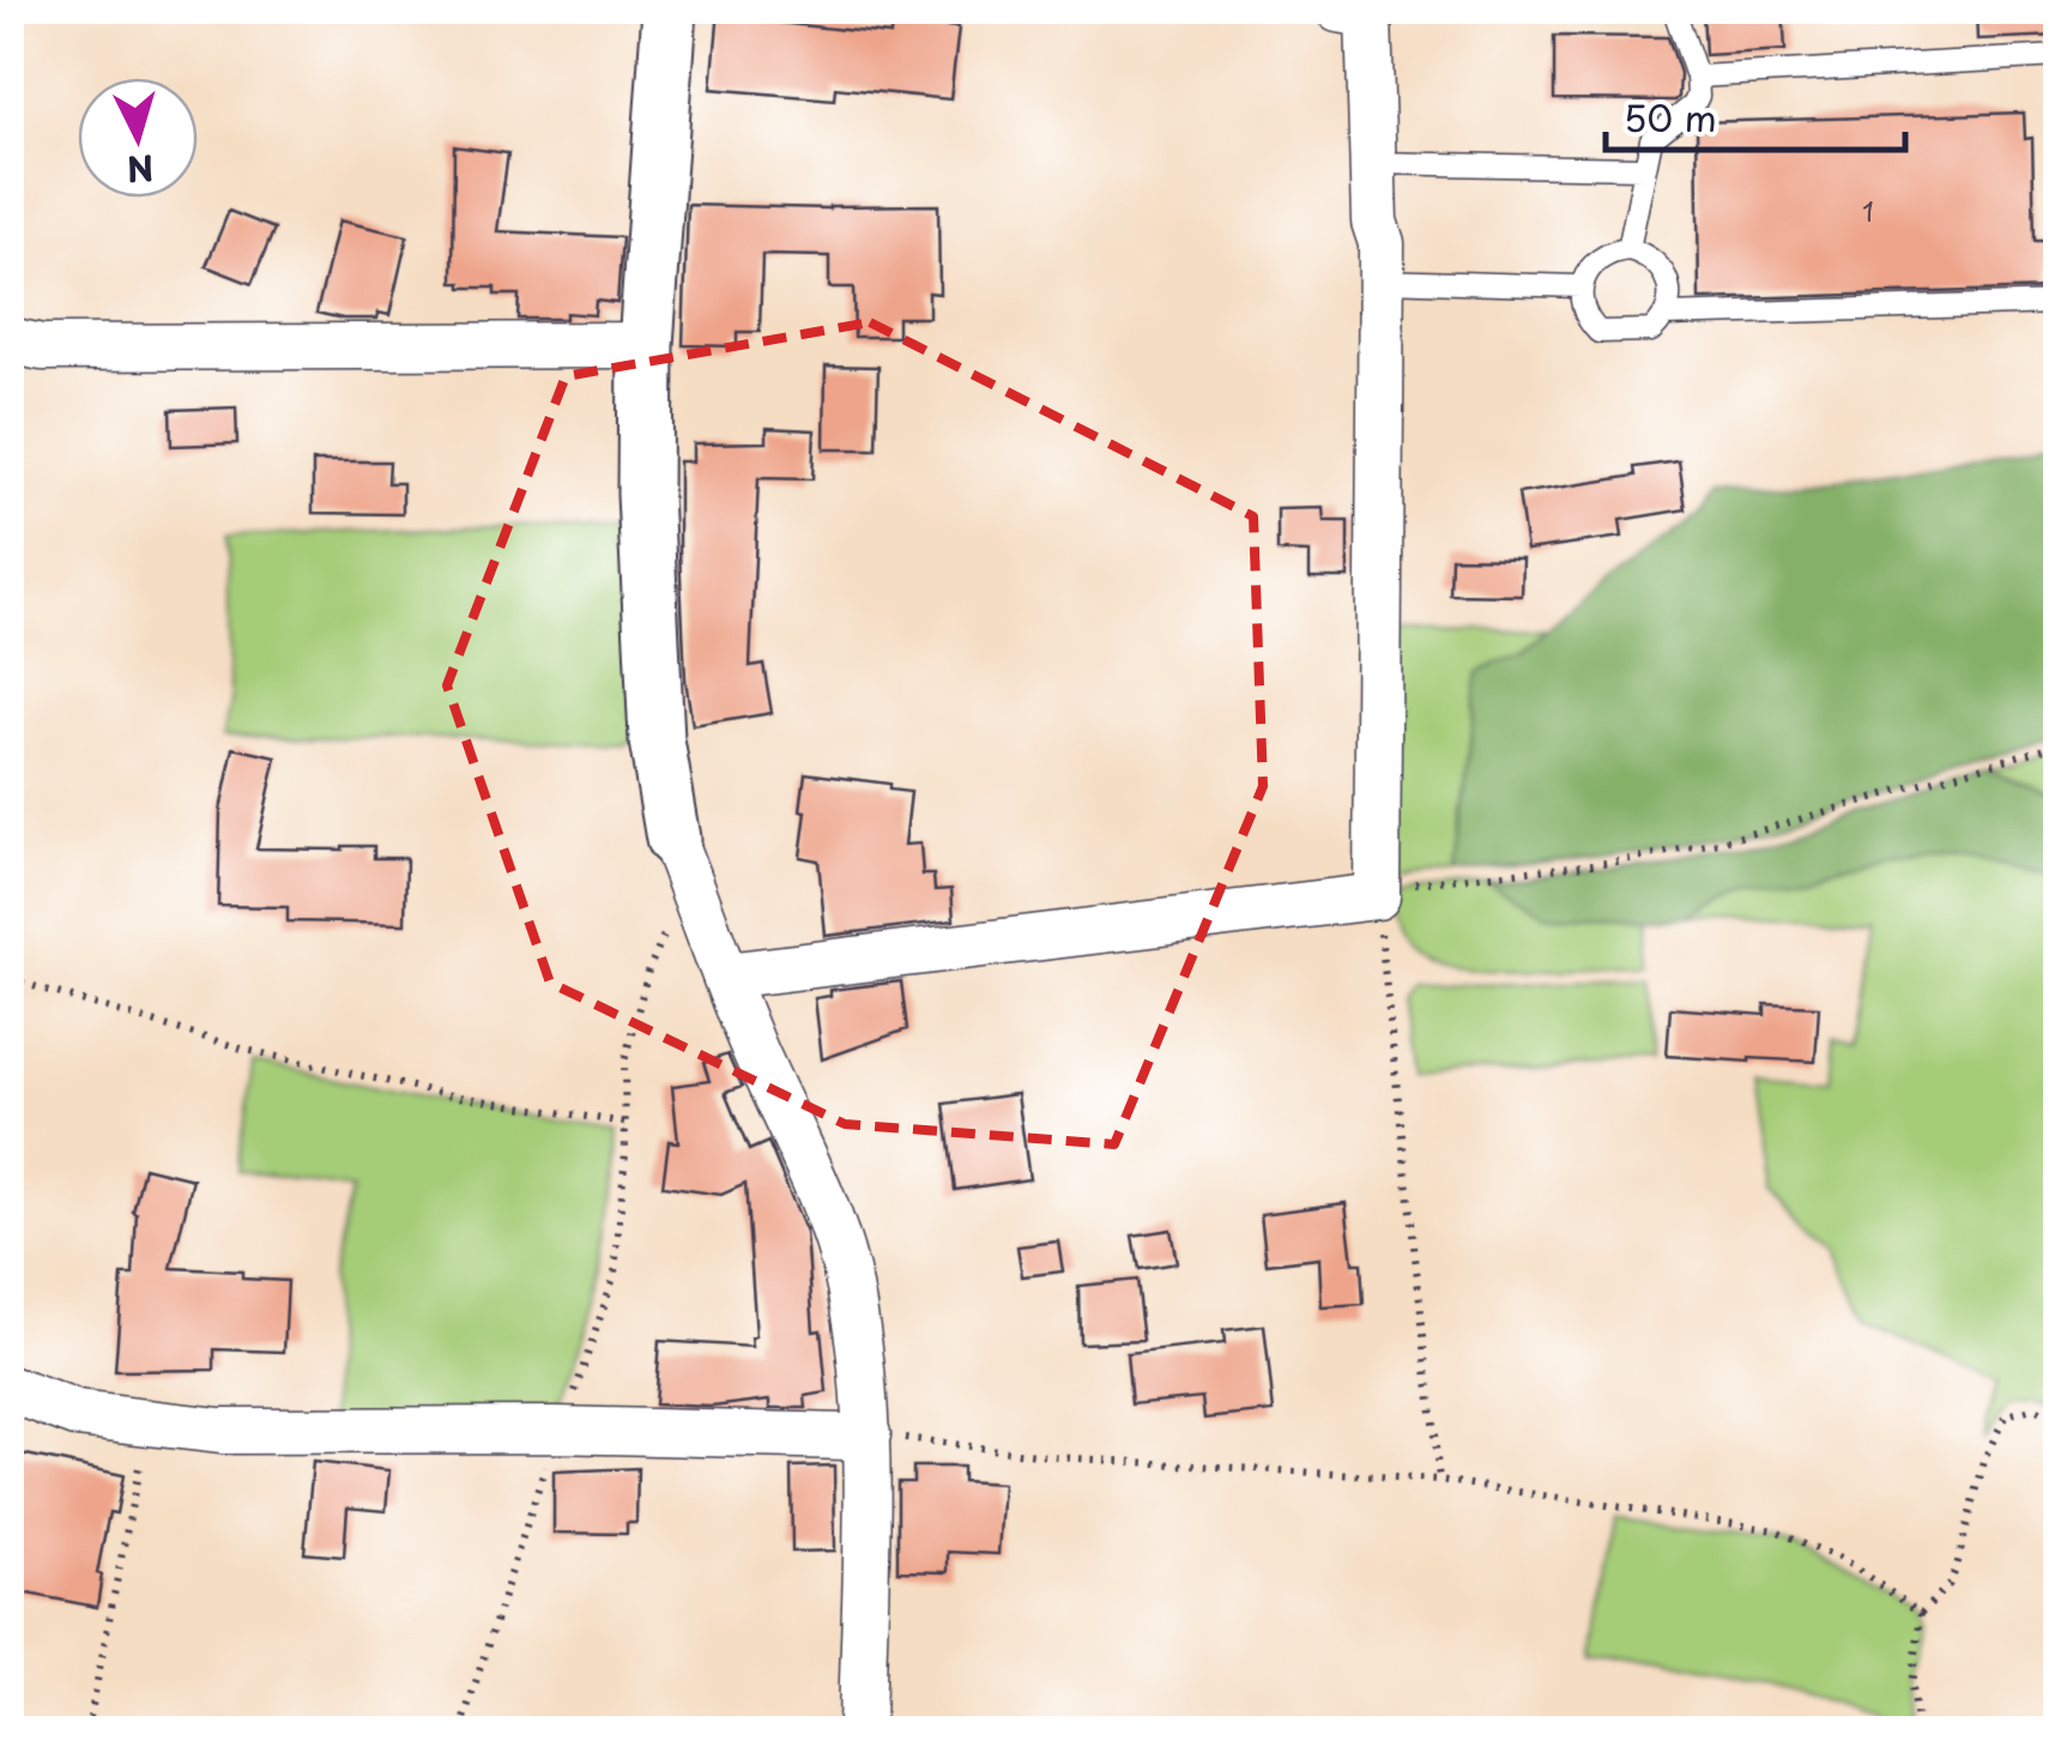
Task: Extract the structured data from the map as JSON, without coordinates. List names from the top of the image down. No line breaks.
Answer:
{"house_numbers":["1"],"scale_bar":"50 m","north":"bottom"}
